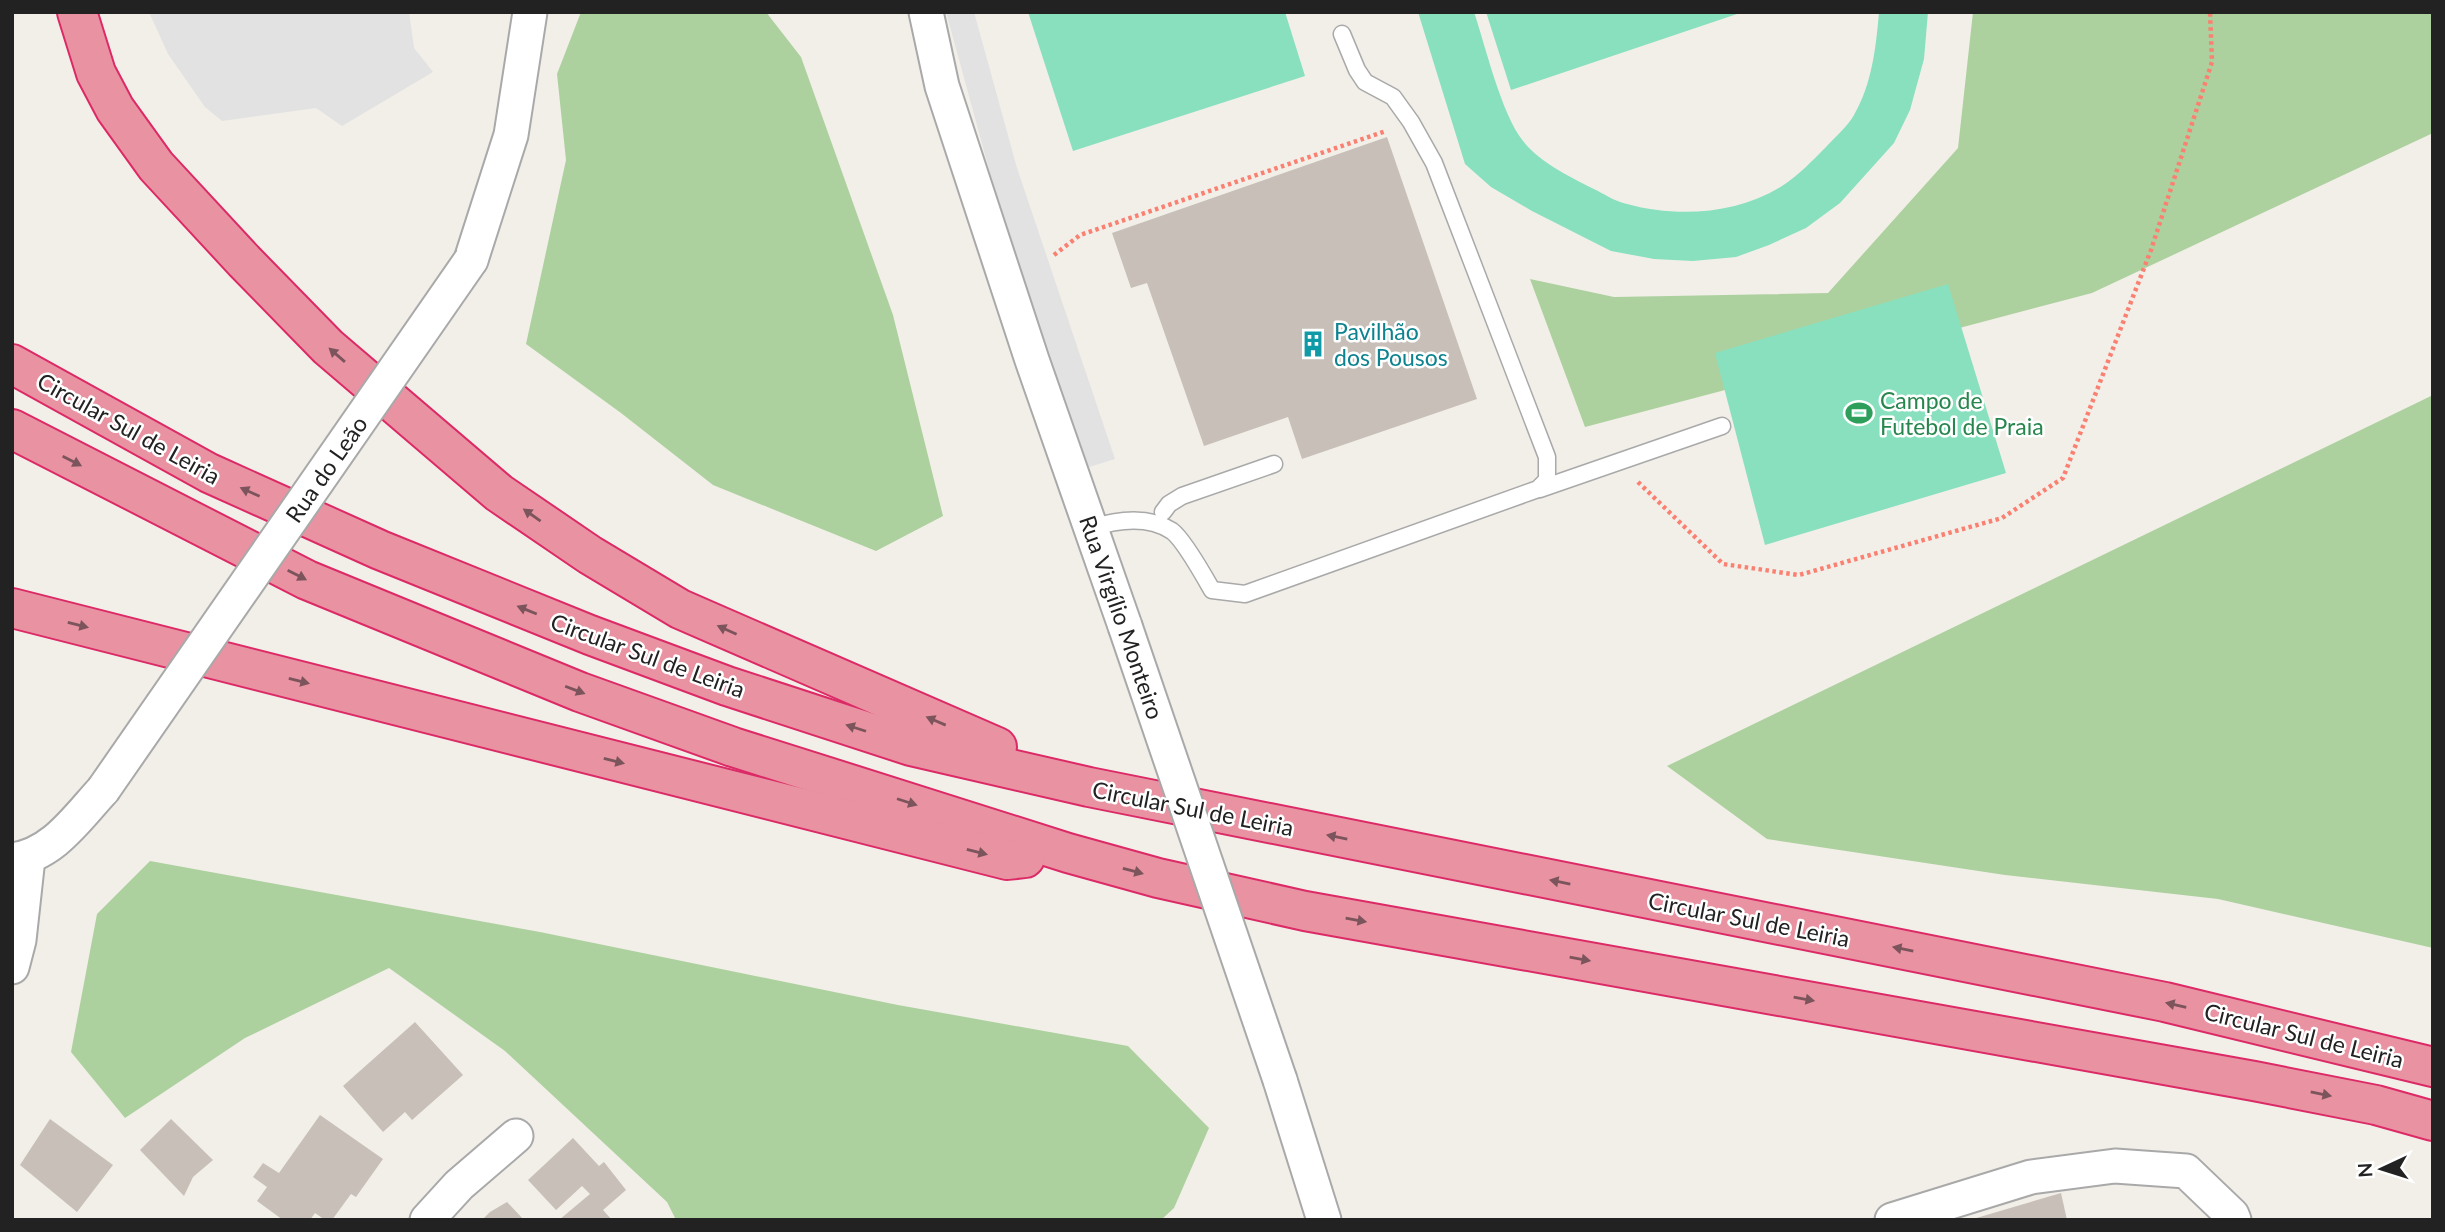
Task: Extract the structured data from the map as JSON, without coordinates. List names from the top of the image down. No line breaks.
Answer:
{"streets":{"highway":["Circular Sul de Leiria"],"street":["Rua do Leão","Rua Virgílio Monteiro"]},"places":{"building":["Pavilhão dos Pousos"],"sports":["Campo de Futebol de Praia"]},"north":"left"}
